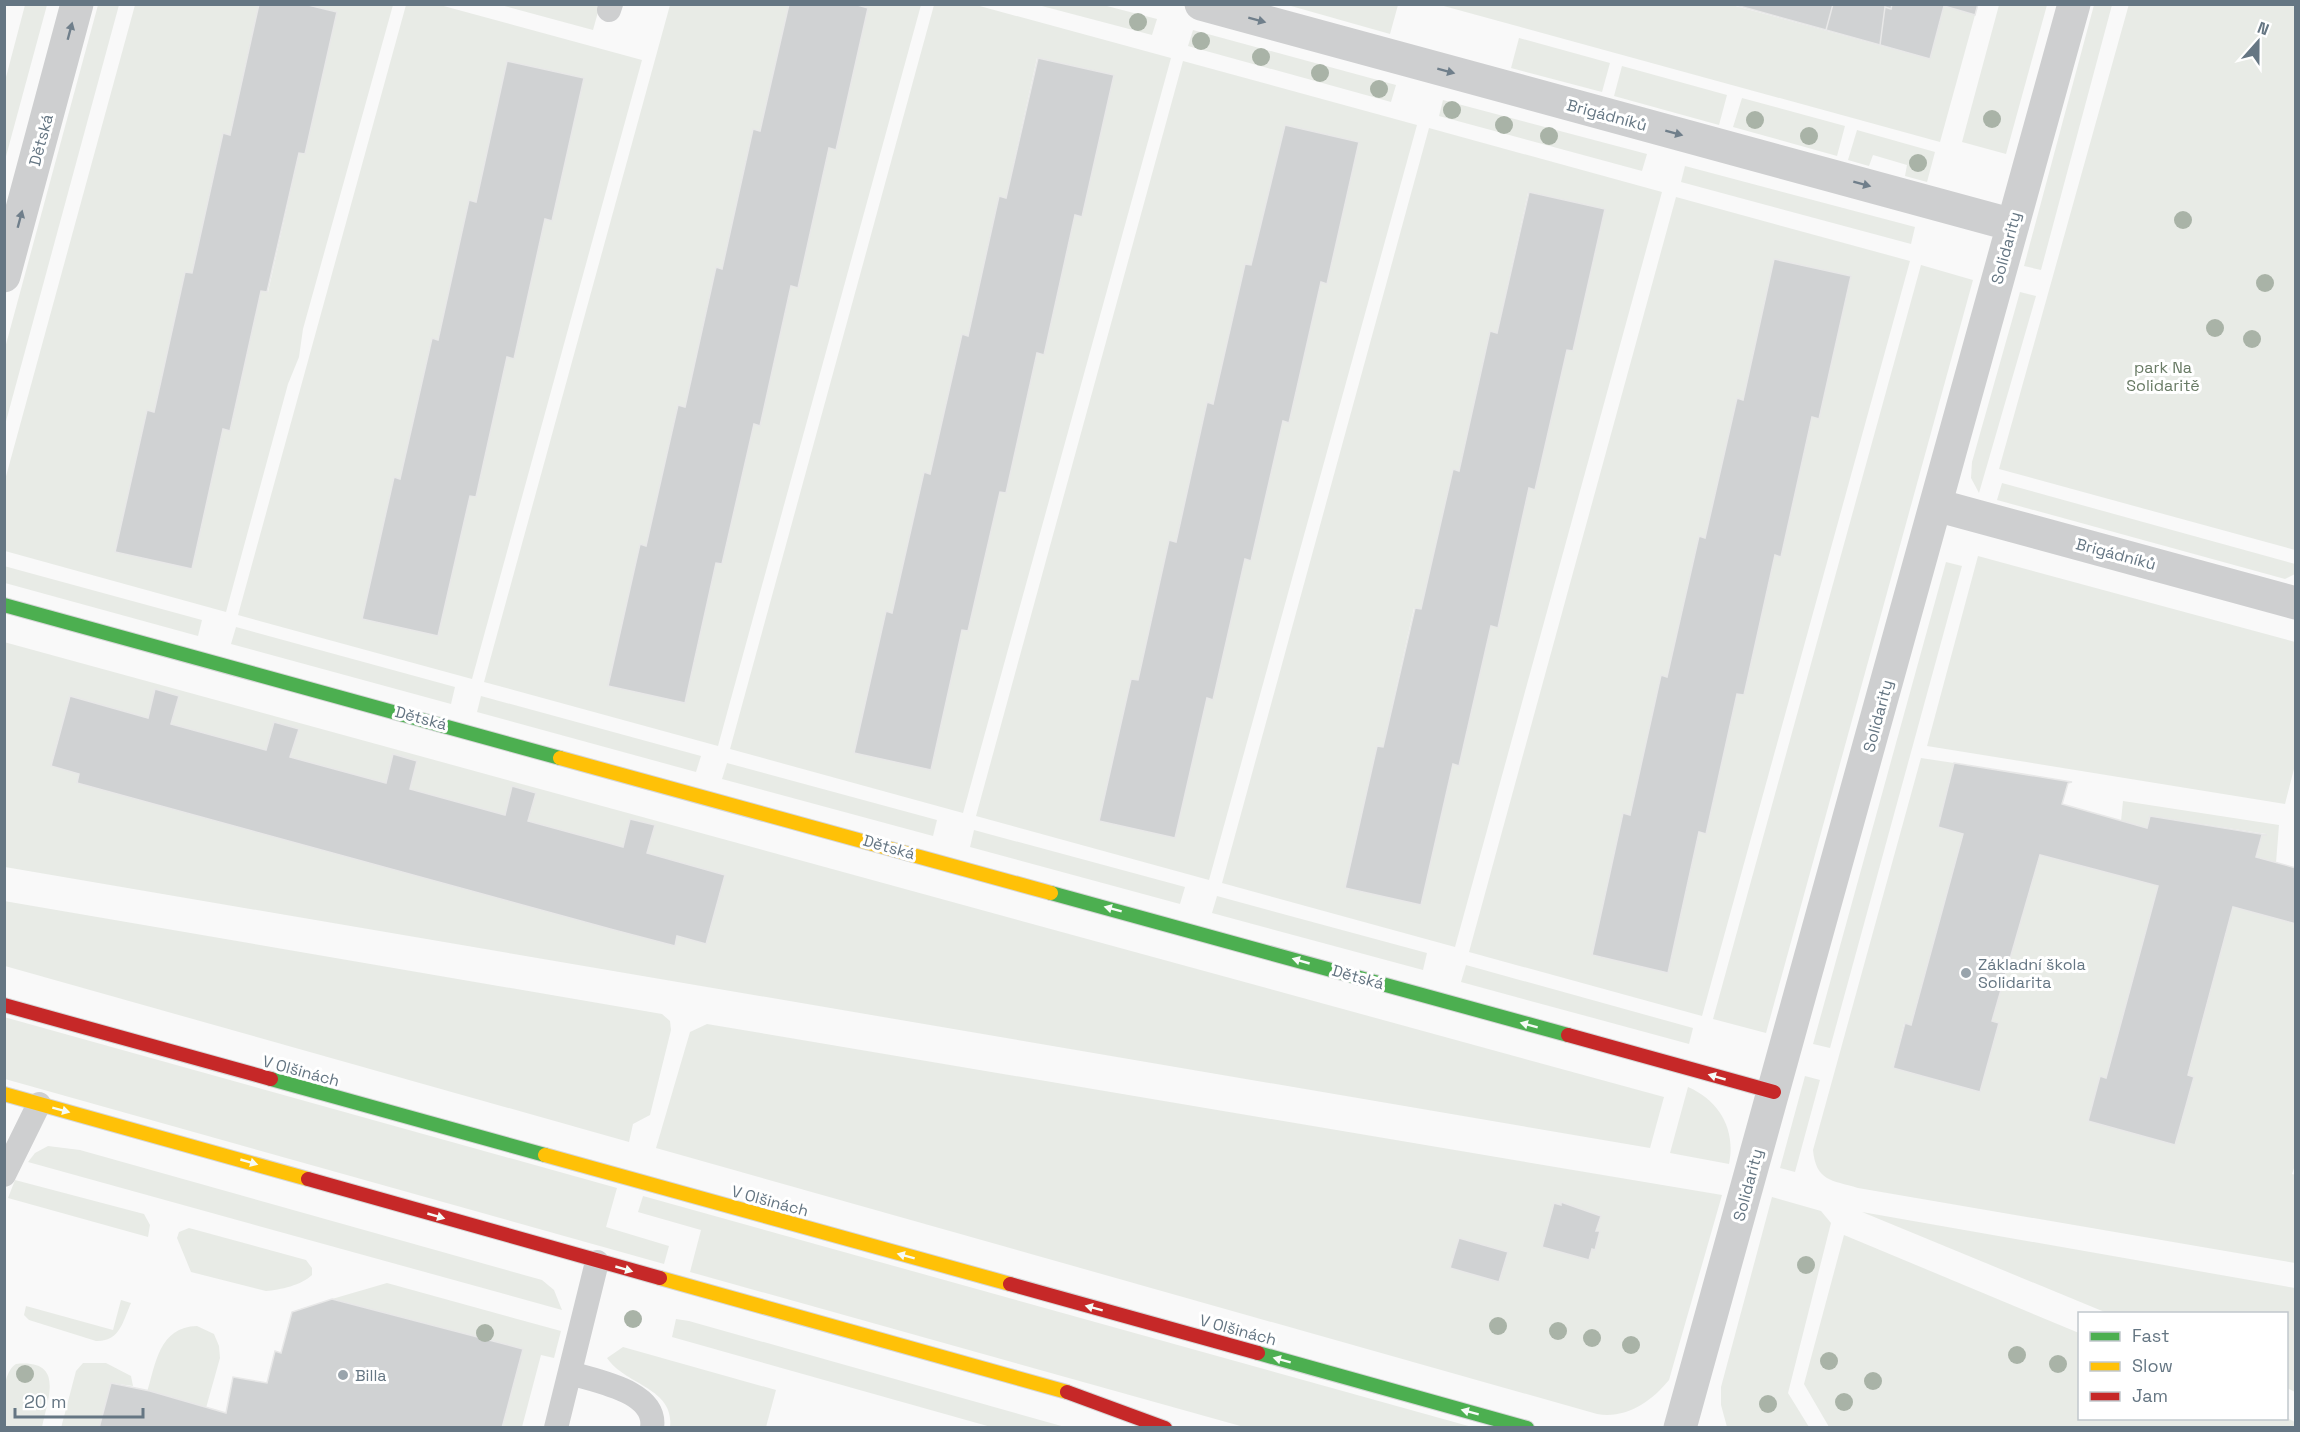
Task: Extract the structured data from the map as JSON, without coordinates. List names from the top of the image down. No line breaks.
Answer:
{"streets":{"main road":["Dětská","V Olšinách"],"street":["Brigádníků","Solidarity"]},"crossings":[["Brigádníků","Solidarity"],["Dětská","Solidarity"]],"one_way":["Brigádníků","Dětská"],"parks":["park Na Solidaritě"],"places":["Základní škola Solidarita","Billa"],"legend":["Fast","Slow","Jam"],"scale_bar":"20 m","north":"top"}
